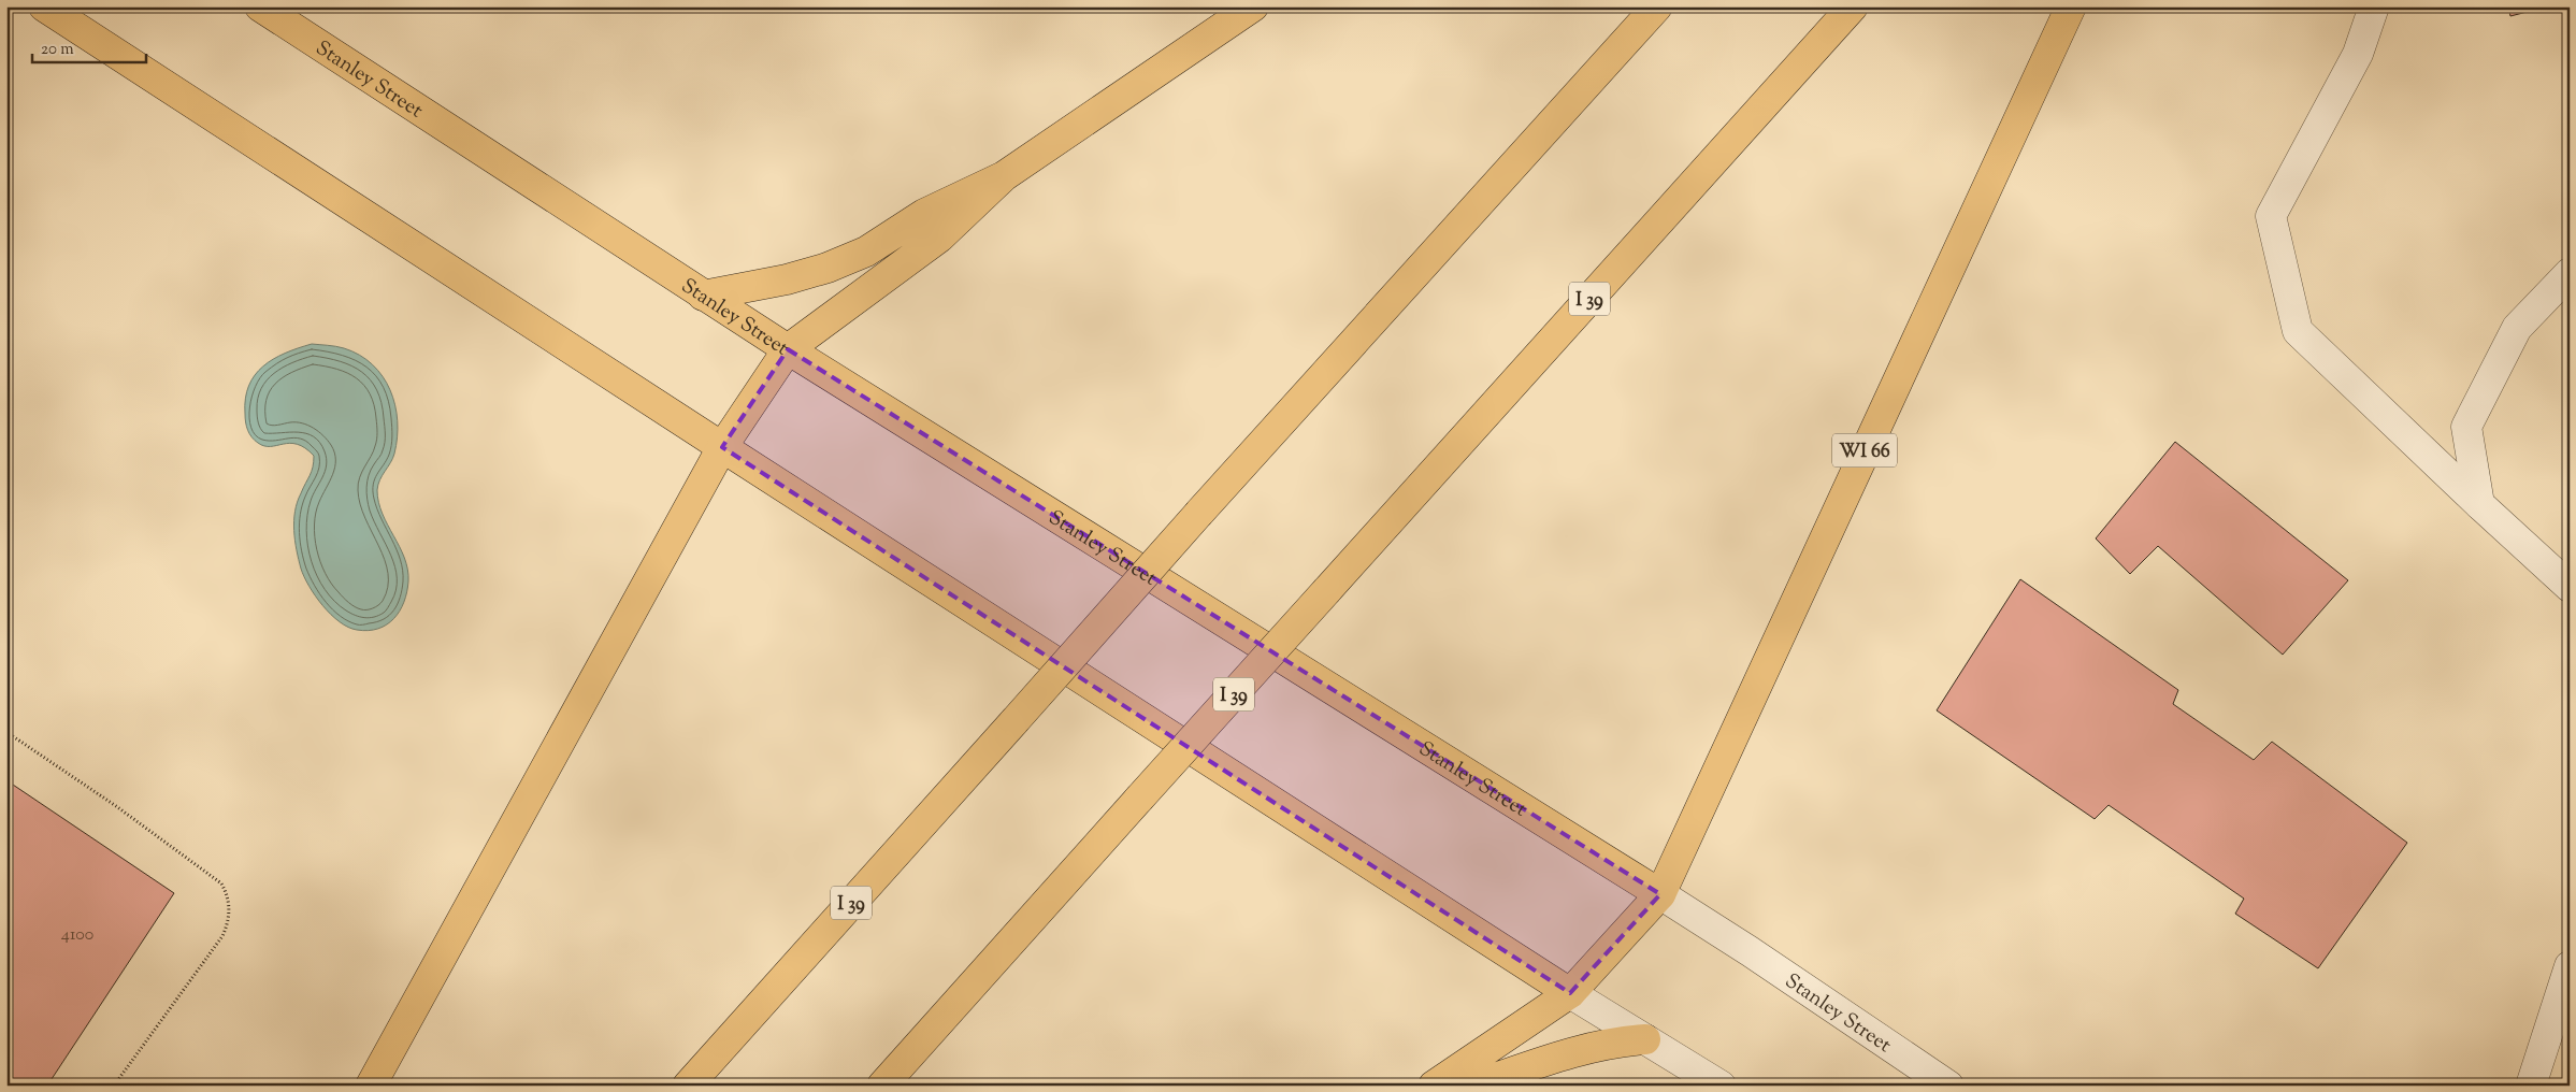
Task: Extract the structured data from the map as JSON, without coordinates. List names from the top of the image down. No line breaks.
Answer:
{"streets":{"main road":["Stanley Street","I 39","WI 66"]},"crossings":[["Stanley Street","WI 66"]],"house_numbers":["4100"],"scale_bar":"20 m"}
